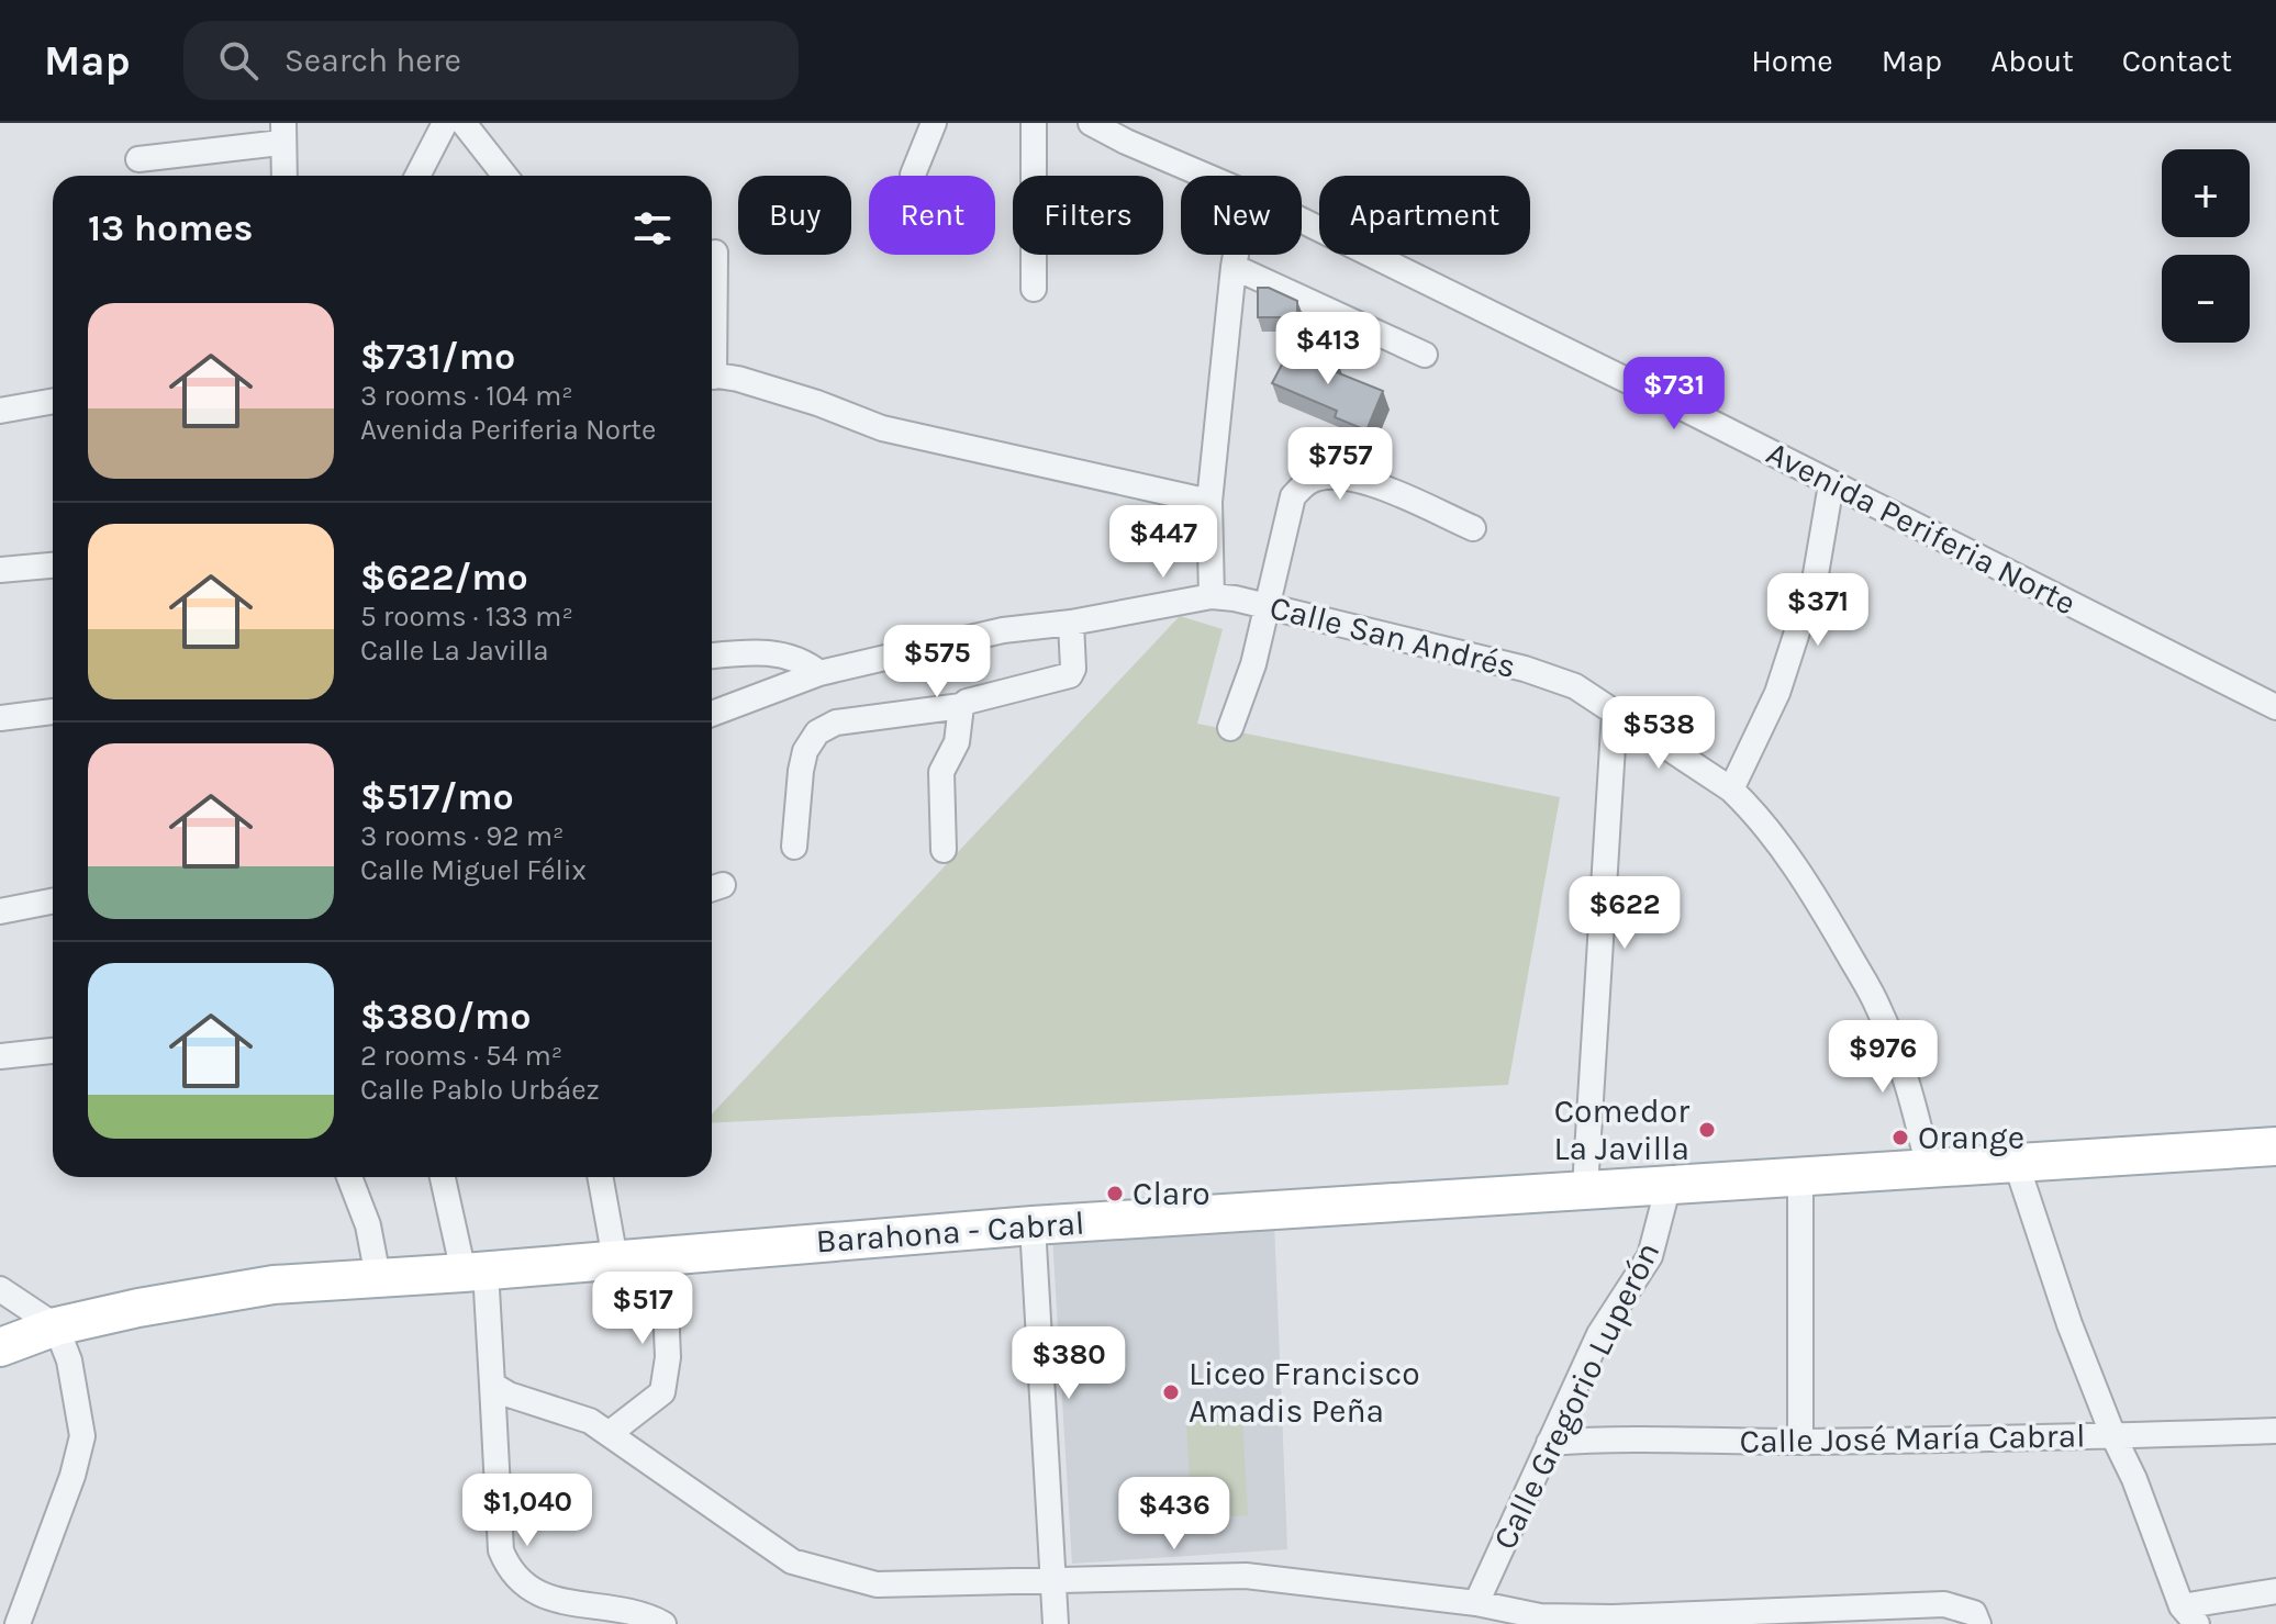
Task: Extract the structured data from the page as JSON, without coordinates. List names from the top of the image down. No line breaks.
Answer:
{"streets":{"main road":["Barahona - Cabral"],"street":["Avenida Periferia Norte","Calle San Andrés","Calle Gregorio Luperón","Calle José María Cabral"]},"crossings":[["Calle San Andrés","Barahona - Cabral"],["Barahona - Cabral","Calle Gregorio Luperón"],["Calle Gregorio Luperón","Calle José María Cabral"]],"places":["Comedor La Javilla","Orange","Claro","Liceo Francisco Amadis Peña"],"page":{"header":"Map","search":"Search here","nav":["Home","Map","About","Contact"],"map_buttons":["+","−"],"chip":["Buy","Rent","Filters","New","Apartment"],"heading":"13 homes","list":[{"name":"$731/mo","note":"3 rooms · 104 m² · Avenida Periferia Norte"},{"name":"$622/mo","note":"5 rooms · 133 m² · Calle La Javilla"},{"name":"$517/mo","note":"3 rooms · 92 m² · Calle Miguel Félix"},{"name":"$380/mo","note":"2 rooms · 54 m² · Calle Pablo Urbáez"}],"price":["$413","$731","$757","$447","$371","$575","$538","$622","$976","$517","$380","$1,040","$436"]}}
